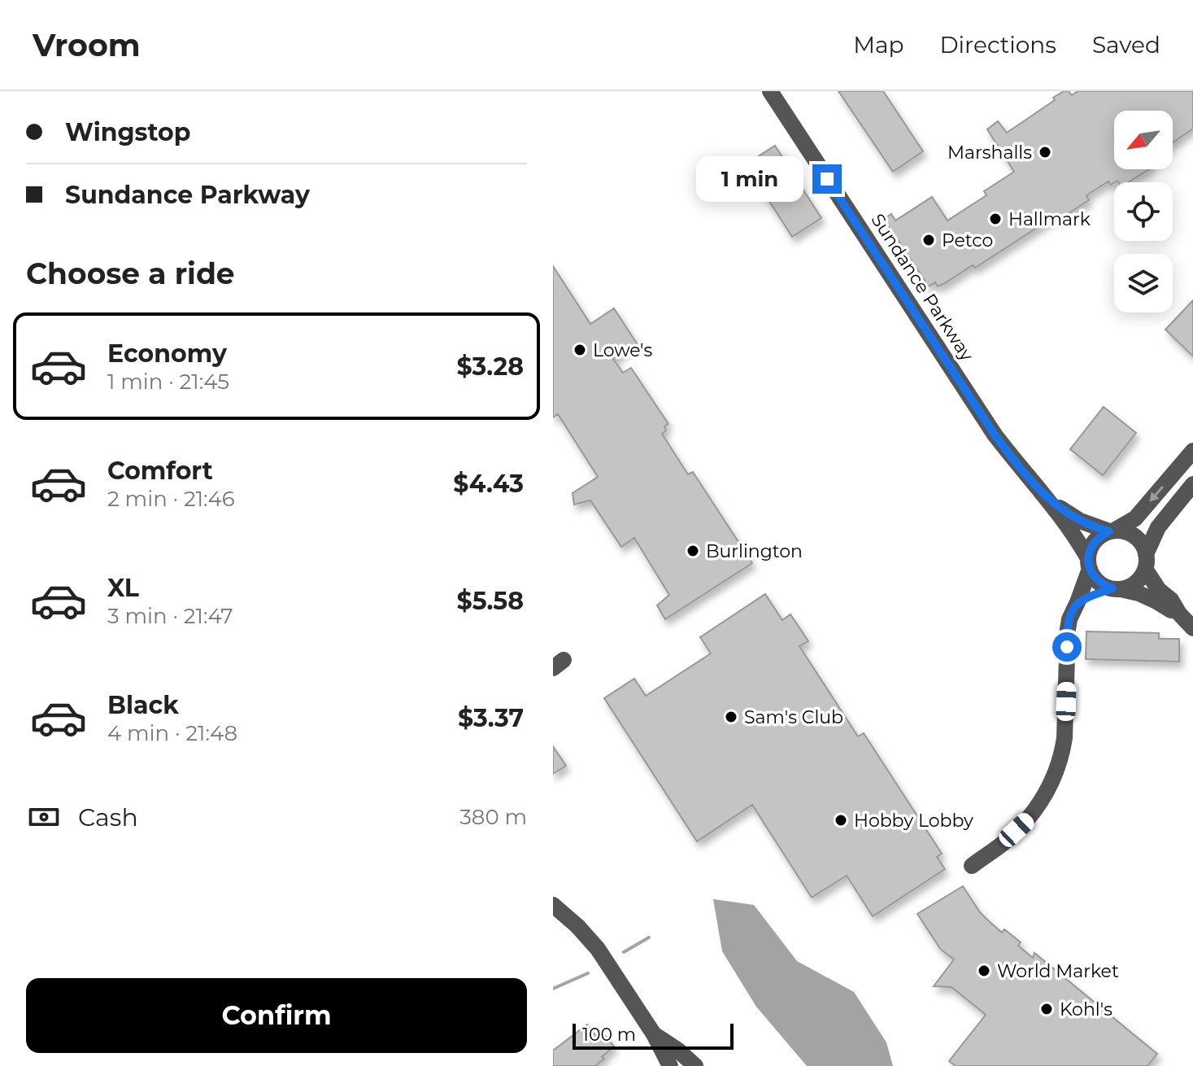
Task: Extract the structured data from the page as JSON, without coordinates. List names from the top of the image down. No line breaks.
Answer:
{"streets":{"street":["Sundance Parkway"]},"places":["Marshalls","Hallmark","Petco","Lowe's","Burlington","Sam's Club","Hobby Lobby","World Market","Kohl's"],"scale_bar":"100 m","north":"bottom left","page":{"header":"Vroom","nav":["Map","Directions","Saved"],"banner":["Wingstop","Sundance Parkway"],"bubble":"1 min","heading":"Choose a ride","list":[{"name":"Economy","note":"1 min · 21:45","value":"$3.28"},{"name":"Comfort","note":"2 min · 21:46","value":"$4.43"},{"name":"XL","note":"3 min · 21:47","value":"$5.58"},{"name":"Black","note":"4 min · 21:48","value":"$3.37"}],"pay":["Cash","380 m"],"buttons":"Confirm","scale":"100 m"}}
